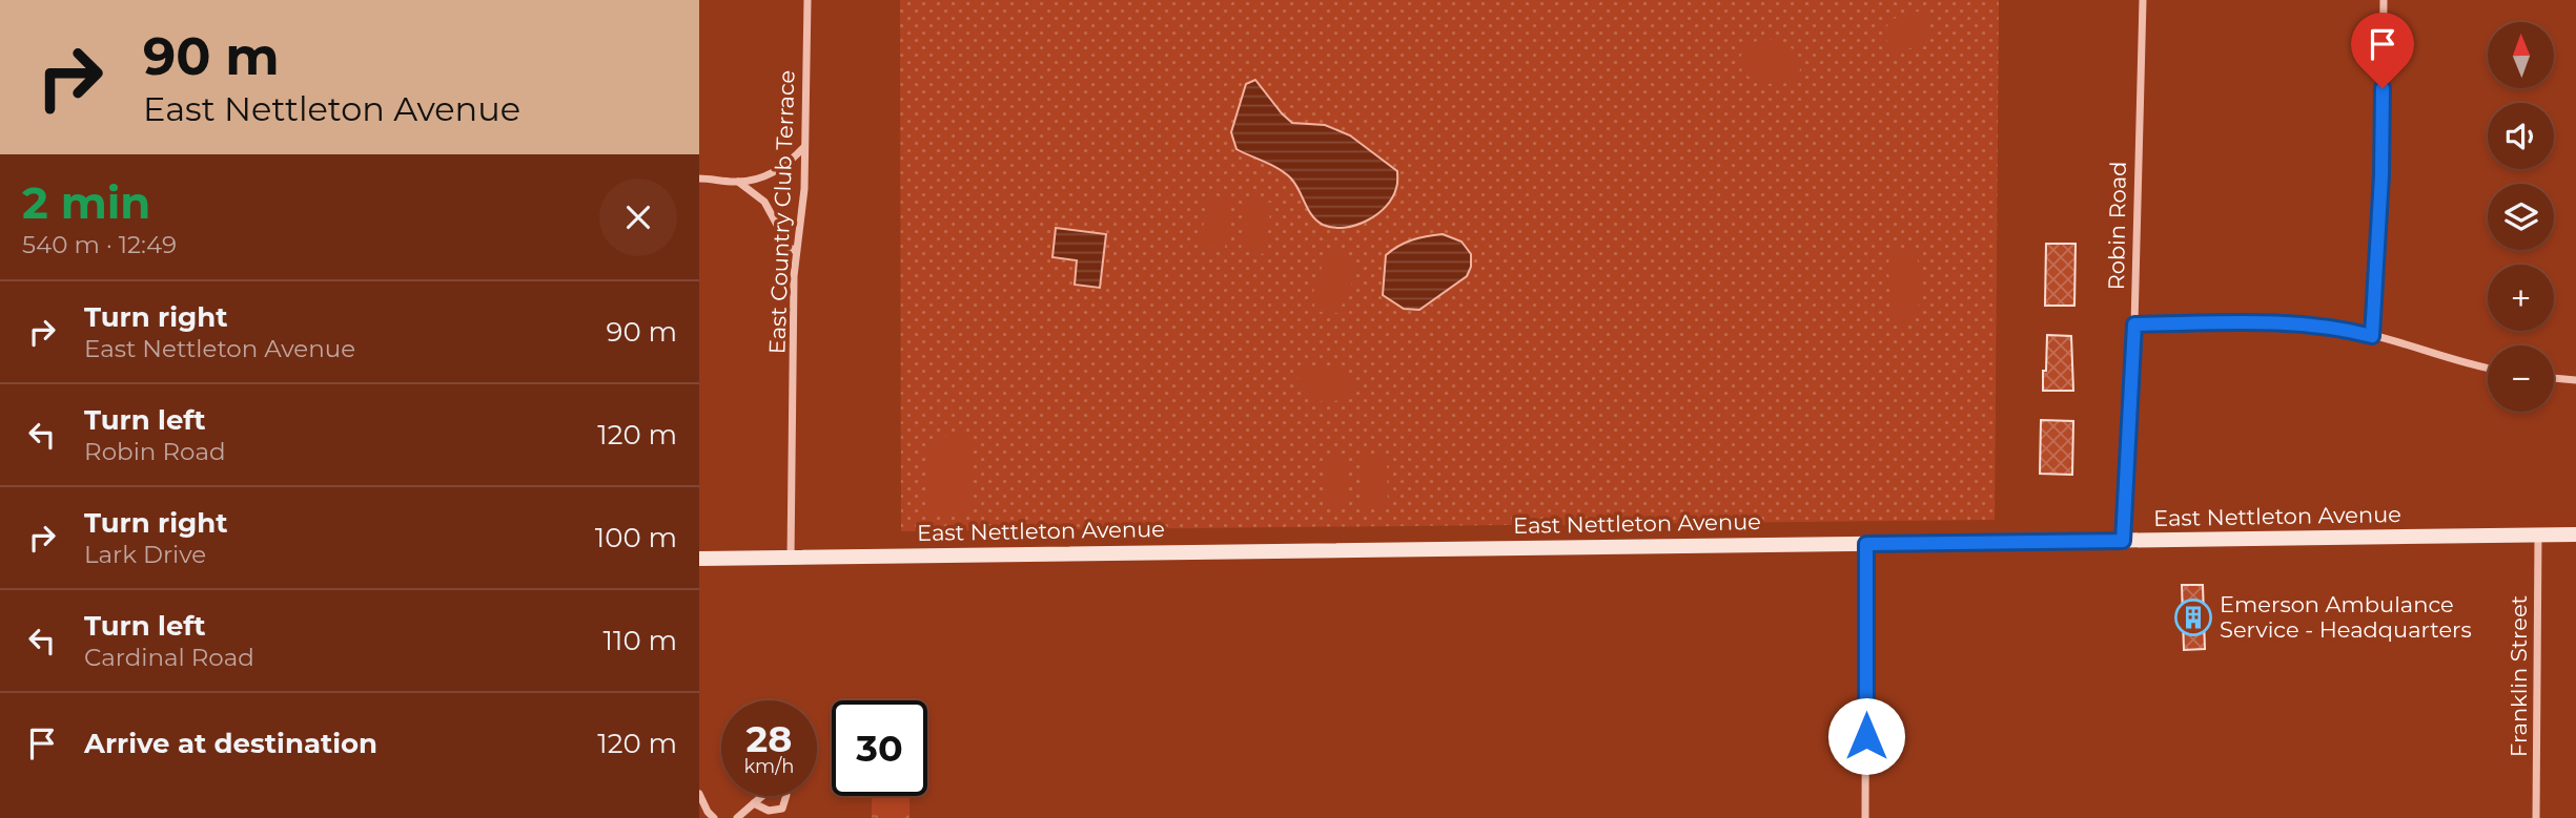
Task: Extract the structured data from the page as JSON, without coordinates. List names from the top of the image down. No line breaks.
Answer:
{"streets":{"main road":["East Nettleton Avenue"],"street":["East Country Club Terrace","Robin Road","Franklin Street"]},"crossings":[["East Country Club Terrace","East Nettleton Avenue"],["Robin Road","East Nettleton Avenue"],["East Nettleton Avenue","Franklin Street"]],"places":{"building":["Emerson Ambulance Service - Headquarters"]},"north":"top","page":{"turn":["90 m","East Nettleton Avenue"],"map_buttons":["+","−"],"heading":["2 min","540 m · 12:49"],"list":[{"name":"Turn right","note":"East Nettleton Avenue","value":"90 m"},{"name":"Turn left","note":"Robin Road","value":"120 m"},{"name":"Turn right","note":"Lark Drive","value":"100 m"},{"name":"Turn left","note":"Cardinal Road","value":"110 m"},{"name":"Arrive at destination","value":"120 m"}],"speed":"28 km/h","limit":"30"}}
